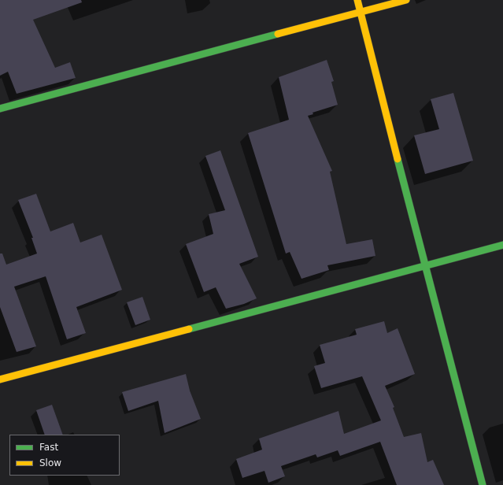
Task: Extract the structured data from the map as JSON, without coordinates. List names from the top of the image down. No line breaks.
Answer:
{"legend":["Fast","Slow"]}
